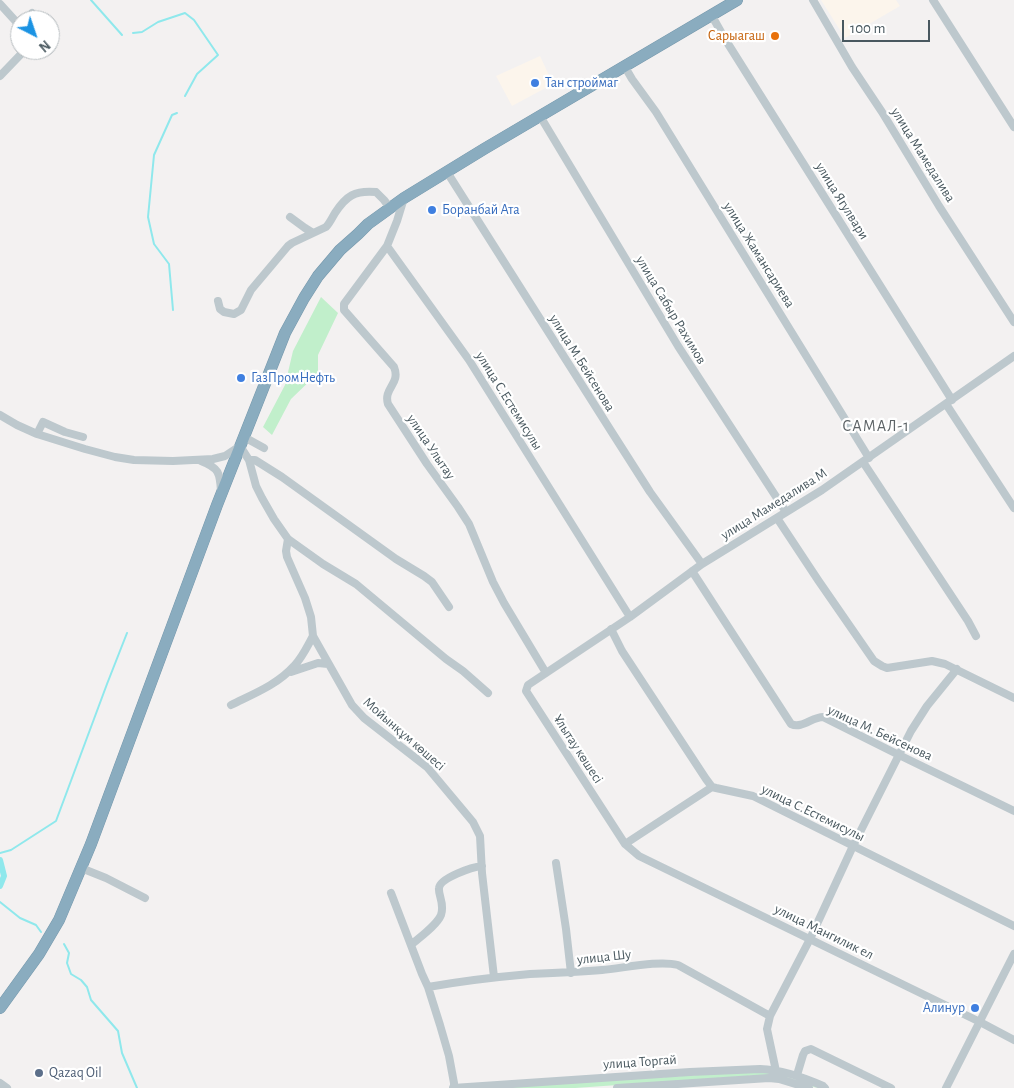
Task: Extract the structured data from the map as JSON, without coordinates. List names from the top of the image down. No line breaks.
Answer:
{"streets":{"street":["улица Мамедалива","улица Ягулвари","улица Жамансариева","улица Сабыр Рахимов","улица М.Бейсенова","улица С.Естемисулы","улица Улытау","улица Мамедалива М","улица М. Бейсенова","Мойынқұм көшесі","Ұлытау көшесі","улица Мангилик ел","улица Шу","улица Торгай"]},"crossings":[["улица Ягулвари","улица Мамедалива М"],["улица Жамансариева","улица Мамедалива М"],["улица Сабыр Рахимов","улица Мамедалива М"],["улица М.Бейсенова","улица Мамедалива М"],["улица С.Естемисулы","улица Улытау"],["улица С.Естемисулы","улица Мамедалива М"],["улица Улытау","улица Мамедалива М"],["улица Улытау","Ұлытау көшесі"],["улица Мамедалива М","улица М. Бейсенова"],["улица Мамедалива М","Ұлытау көшесі"],["Мойынқұм көшесі","улица Шу"],["Ұлытау көшесі","улица Мангилик ел"]],"districts":["САМАЛ-1"],"places":["Сарыагаш","Тан строймаг","Боранбай Ата","ГазПромНефть","Алинур","Qazaq Oil"],"scale_bar":"100 m","north":"bottom right"}
